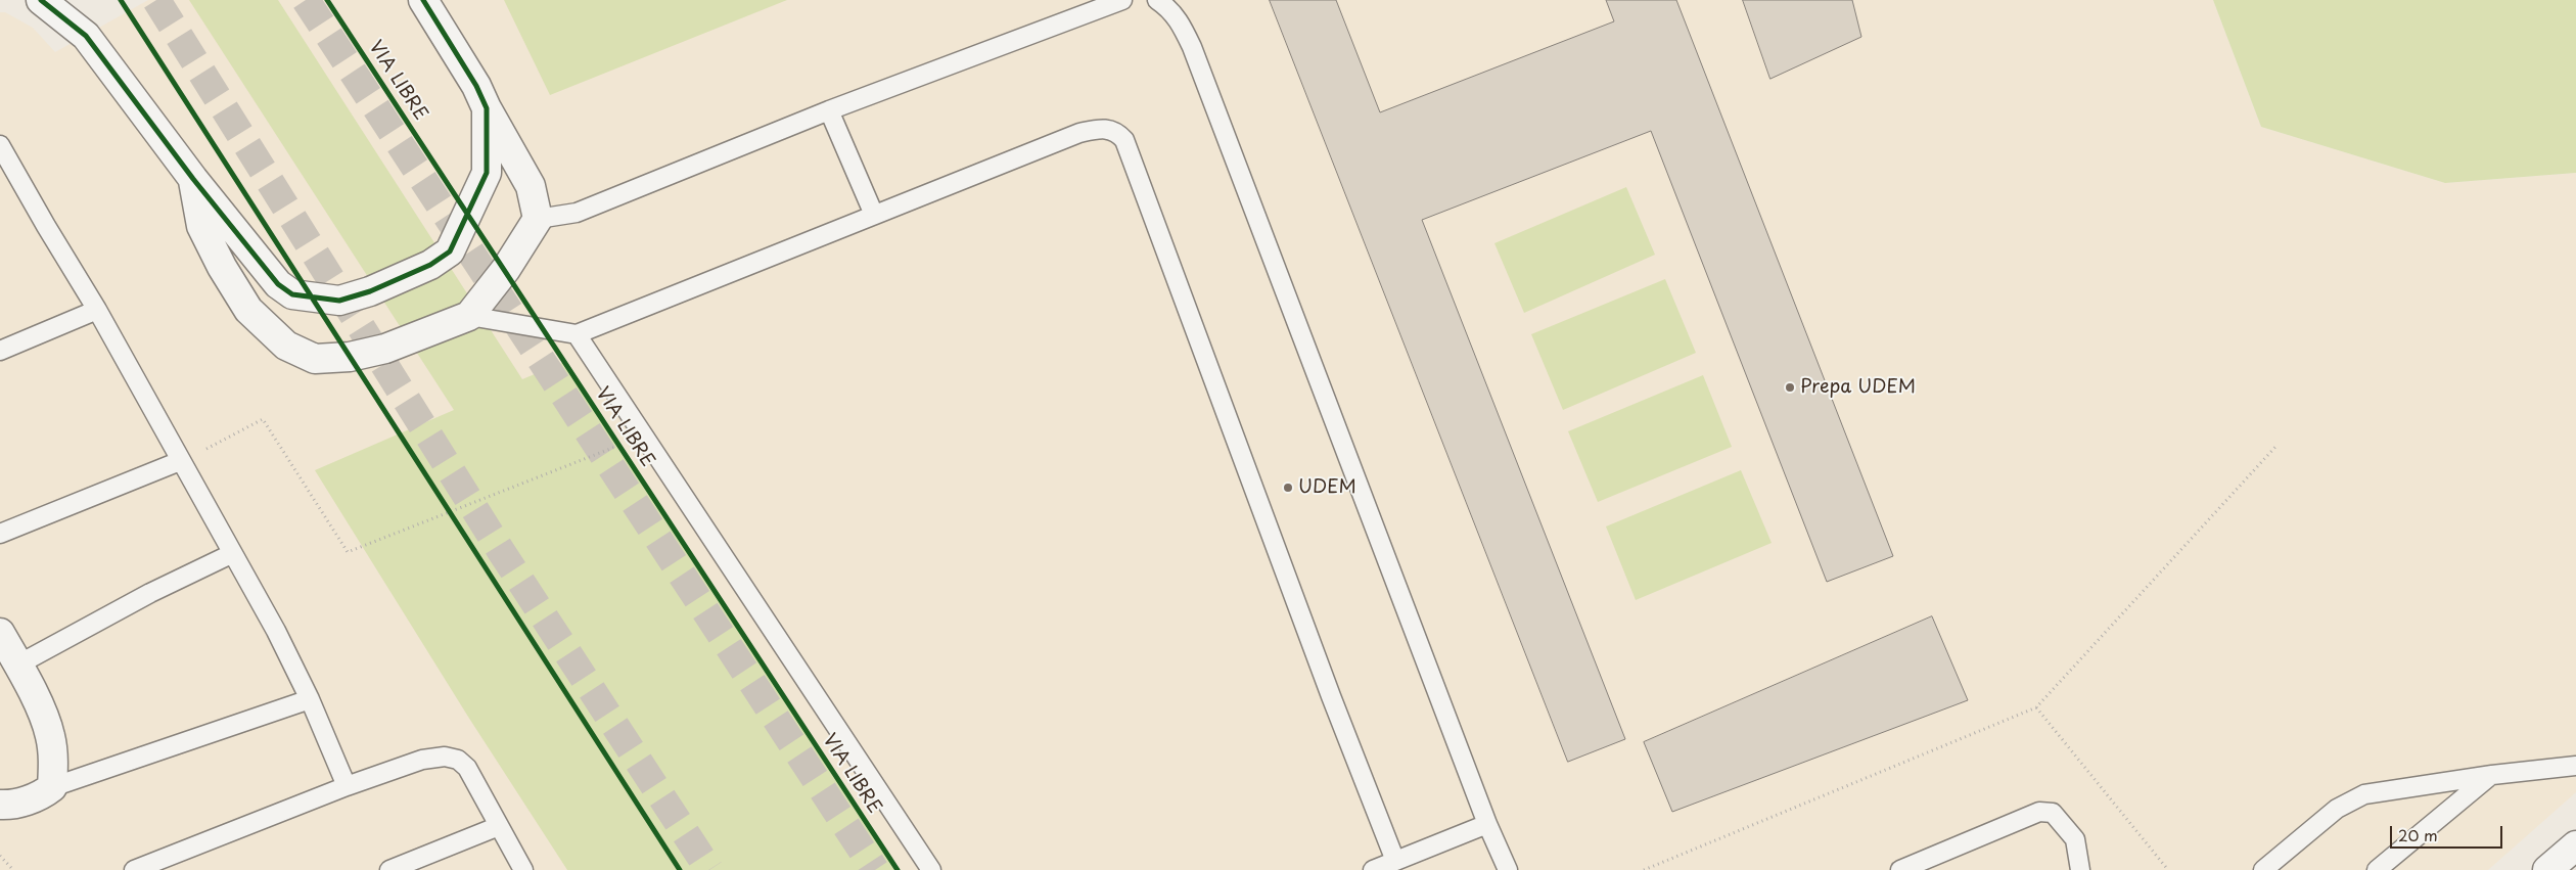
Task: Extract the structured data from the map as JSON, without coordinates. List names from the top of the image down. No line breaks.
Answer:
{"streets":{"cycle path":["VIA LIBRE"]},"places":["Prepa UDEM","UDEM"],"scale_bar":"20 m"}
